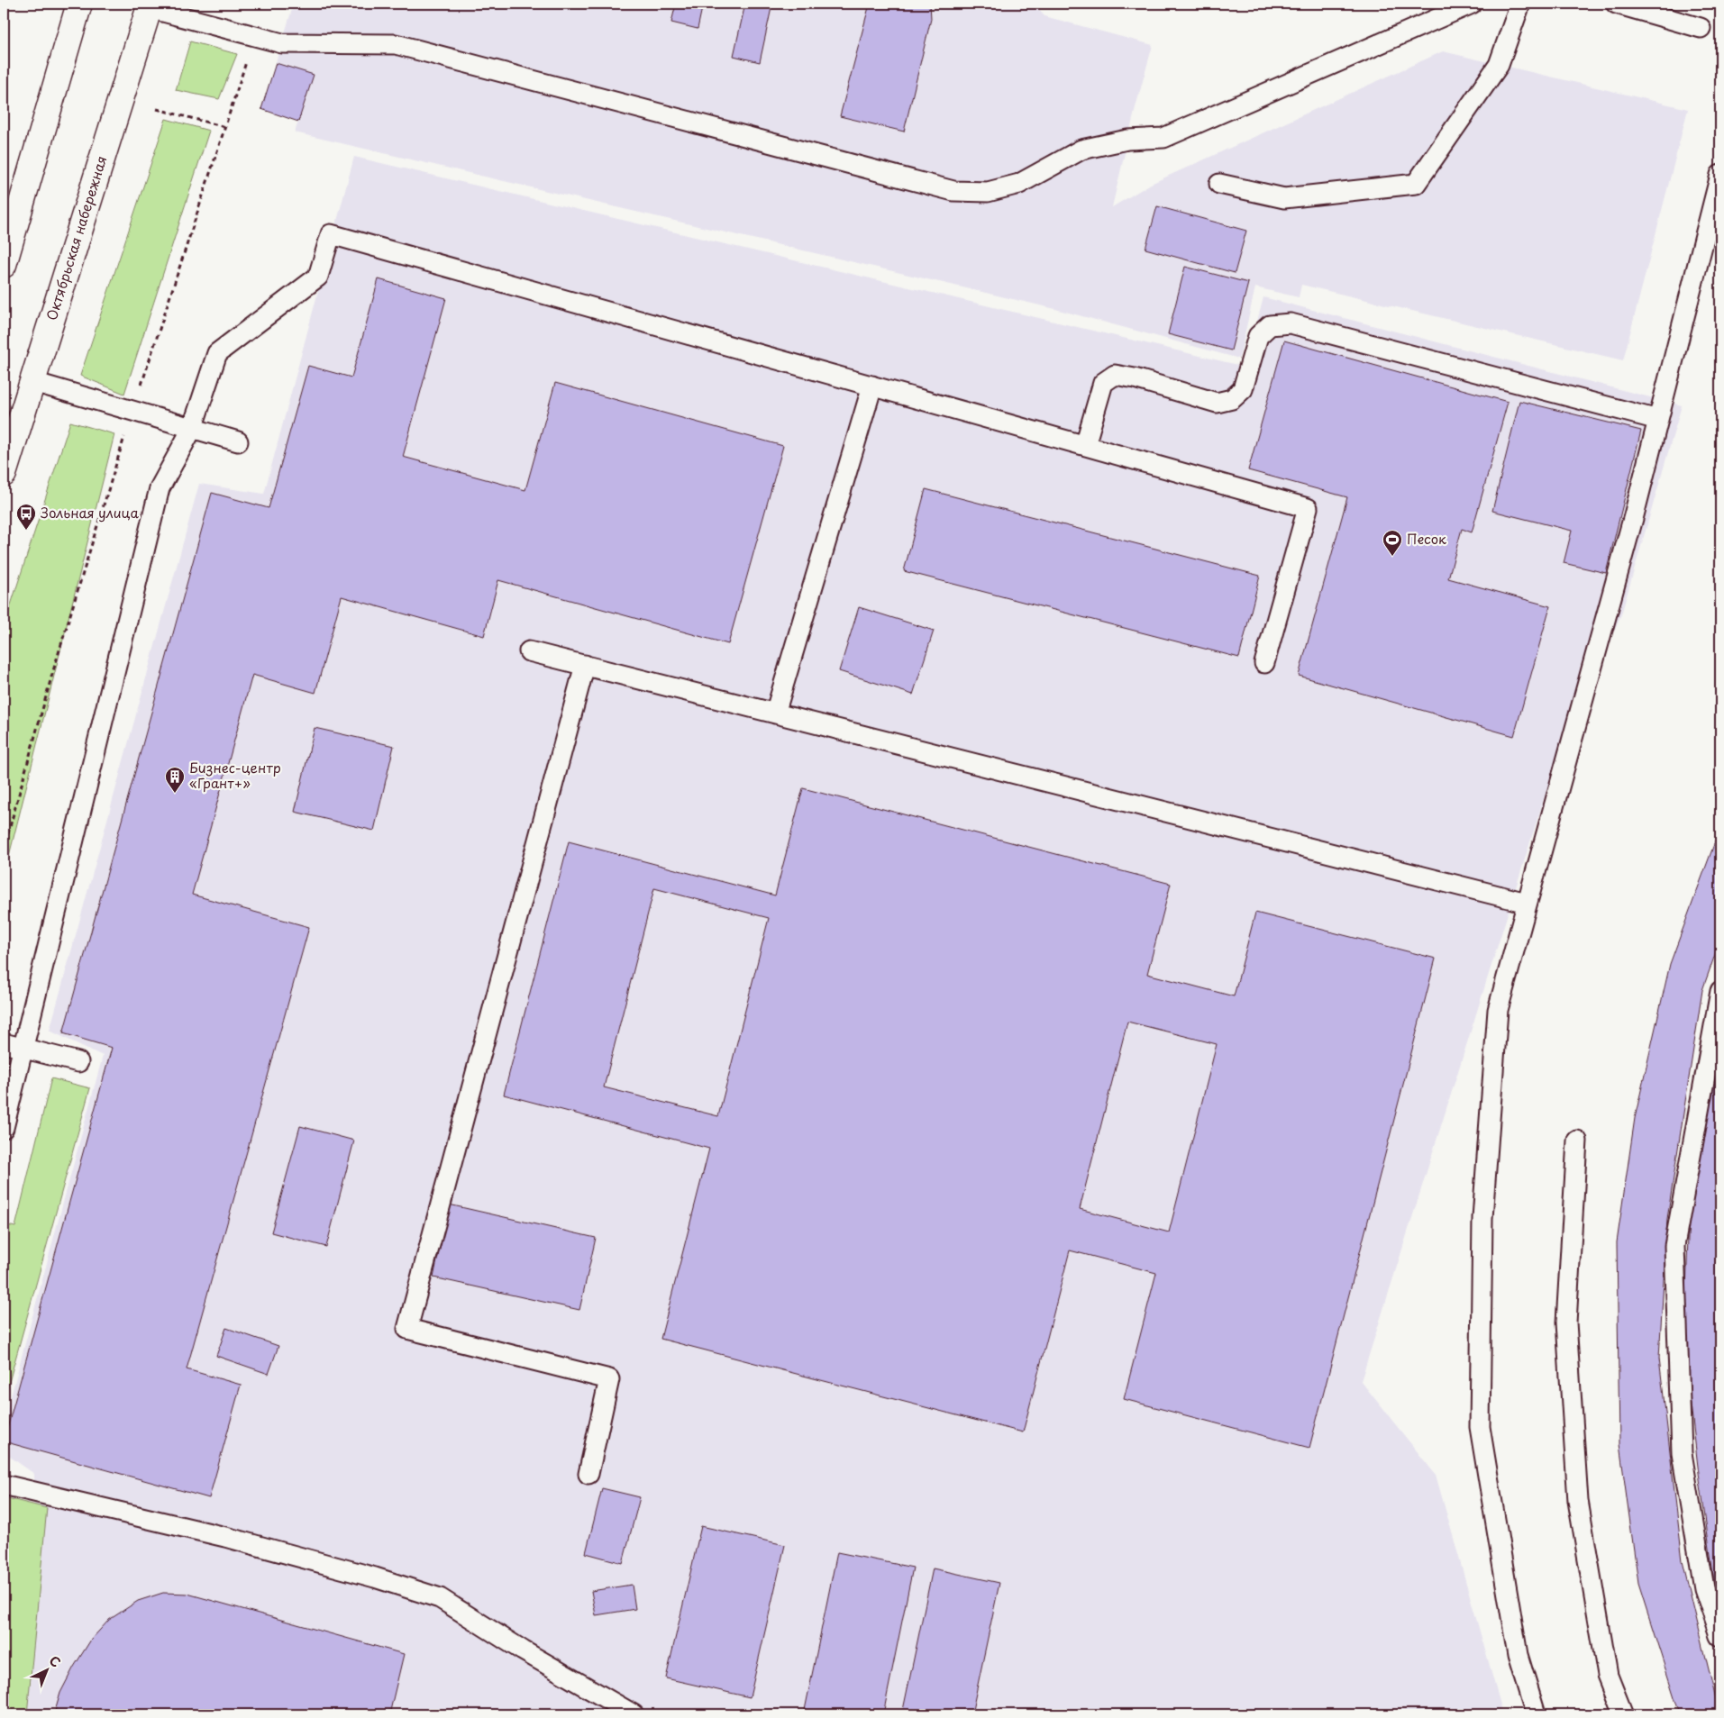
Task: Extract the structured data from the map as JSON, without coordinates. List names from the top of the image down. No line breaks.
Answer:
{"streets":{"main road":["Октябрьская набережная"]},"places":{"bus stop":["Зольная улица"],"sports":["Песок"],"building":["Бизнес-центр «Грант+»"]},"north":"top right"}
